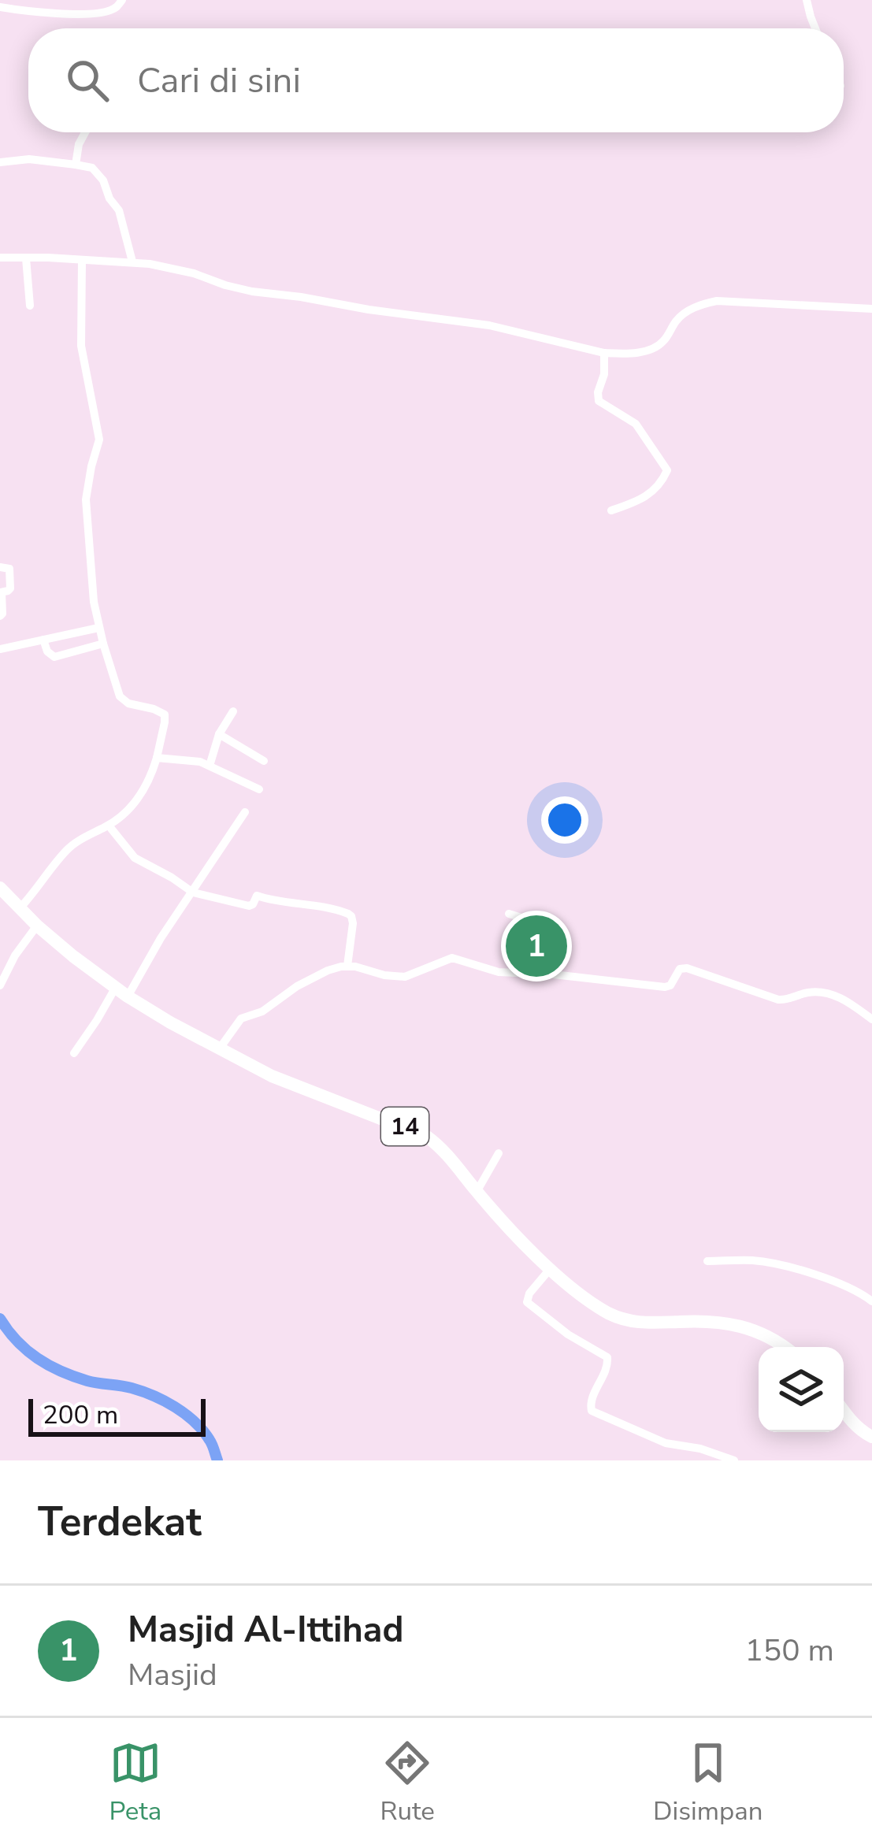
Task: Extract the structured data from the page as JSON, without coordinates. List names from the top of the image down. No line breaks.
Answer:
{"streets":{"highway":["14"]},"scale_bar":"200 m","page":{"search":"Cari di sini","pins":"1","scale":"200 m","heading":"Terdekat","list":[{"mark":"1","name":"Masjid Al-Ittihad","note":"Masjid","value":"150 m"}],"nav":["Peta","Rute","Disimpan"]}}
